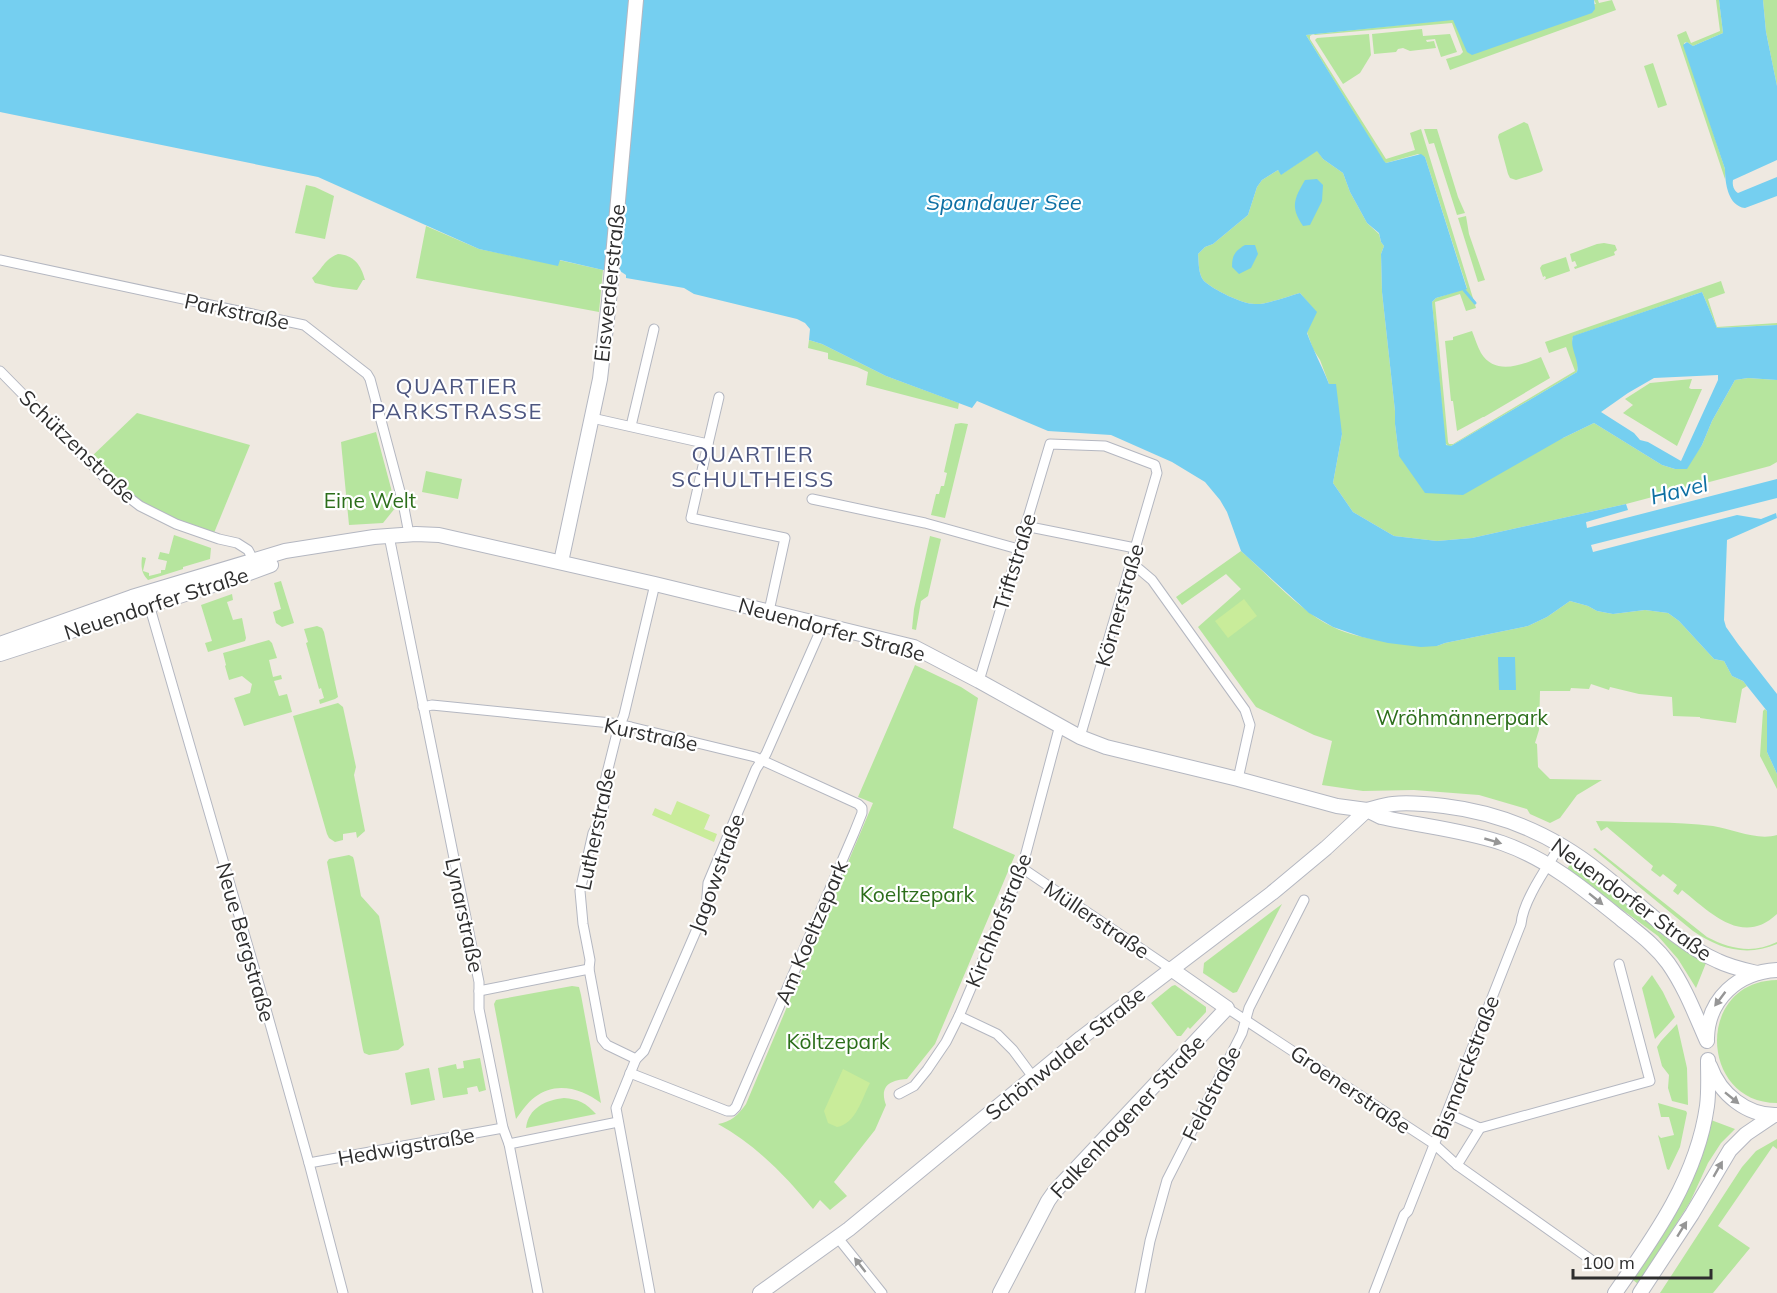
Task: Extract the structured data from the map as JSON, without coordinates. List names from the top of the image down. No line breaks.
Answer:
{"streets":{"main road":["Eiswerderstraße","Neuendorfer Straße","Schönwalder Straße","Falkenhagener Straße"],"street":["Parkstraße","Schützenstraße","Triftstraße","Körnerstraße","Kurstraße","Lutherstraße","Jagowstraße","Lynarstraße","Müllerstraße","Kirchhofstraße","Am Koeltzepark","Neue Bergstraße","Bismarckstraße","Groenerstraße","Feldstraße","Hedwigstraße"]},"crossings":[["Eiswerderstraße","Neuendorfer Straße"],["Parkstraße","Neuendorfer Straße"],["Schützenstraße","Neuendorfer Straße"],["Triftstraße","Neuendorfer Straße"],["Triftstraße","Körnerstraße"],["Neuendorfer Straße","Körnerstraße"],["Neuendorfer Straße","Lutherstraße"],["Neuendorfer Straße","Jagowstraße"],["Neuendorfer Straße","Lynarstraße"],["Neuendorfer Straße","Kirchhofstraße"],["Neuendorfer Straße","Neue Bergstraße"],["Neuendorfer Straße","Schönwalder Straße"],["Neuendorfer Straße","Bismarckstraße"],["Kurstraße","Lutherstraße"],["Kurstraße","Jagowstraße"],["Kurstraße","Lynarstraße"],["Kurstraße","Am Koeltzepark"],["Lutherstraße","Jagowstraße"],["Jagowstraße","Am Koeltzepark"],["Lynarstraße","Hedwigstraße"],["Müllerstraße","Kirchhofstraße"],["Müllerstraße","Schönwalder Straße"],["Neue Bergstraße","Hedwigstraße"],["Bismarckstraße","Groenerstraße"],["Groenerstraße","Feldstraße"],["Groenerstraße","Falkenhagener Straße"]],"districts":["QUARTIER PARKSTRASSE","QUARTIER SCHULTHEISS"],"water":["Spandauer See","Havel"],"parks":["Eine Welt","Wröhmännerpark","Koeltzepark","Költzepark"],"scale_bar":"100 m"}
